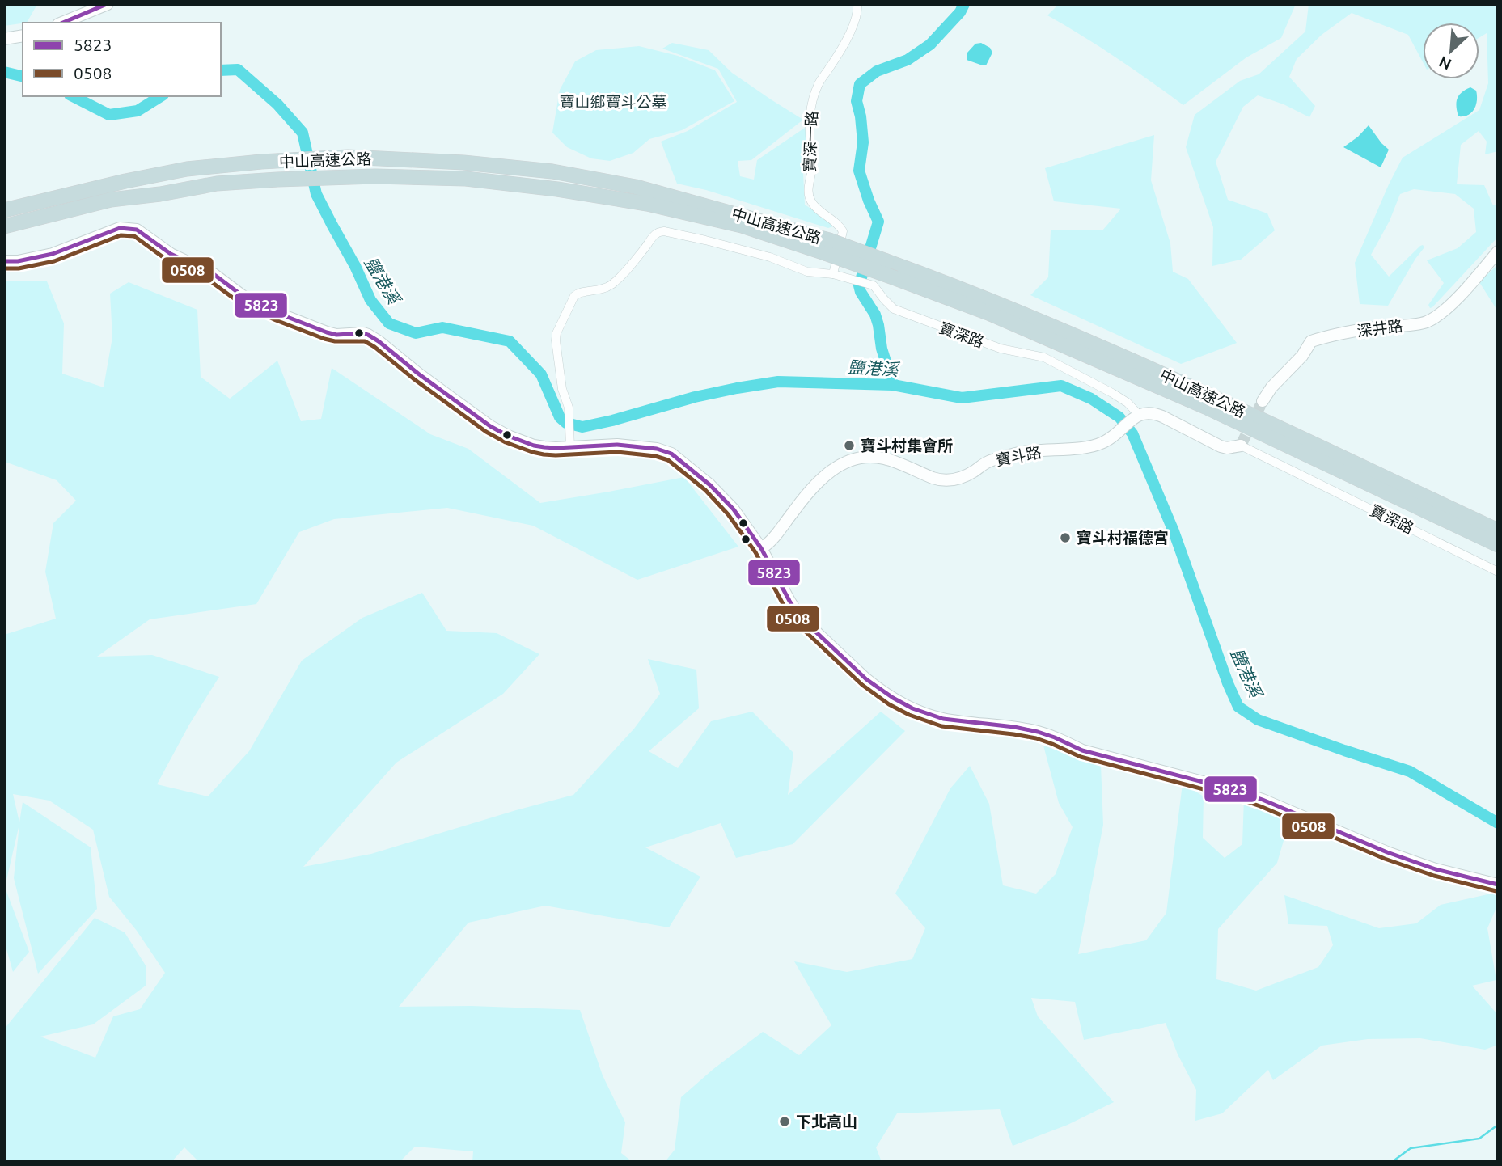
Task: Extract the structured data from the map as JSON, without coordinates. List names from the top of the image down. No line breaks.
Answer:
{"streets":{"highway":["中山高速公路"],"street":["寶深一路","深井路","寶深路","寶斗路"]},"crossings":[["寶深一路","寶深路"],["寶深路","寶斗路"]],"water":["鹽港溪"],"parks":["寶山鄉寶斗公墓"],"places":["寶斗村集會所","寶斗村福德宮","下北高山"],"lines":["transit line 5823","transit line 0508"],"legend":["5823","0508"],"north":"bottom left"}
